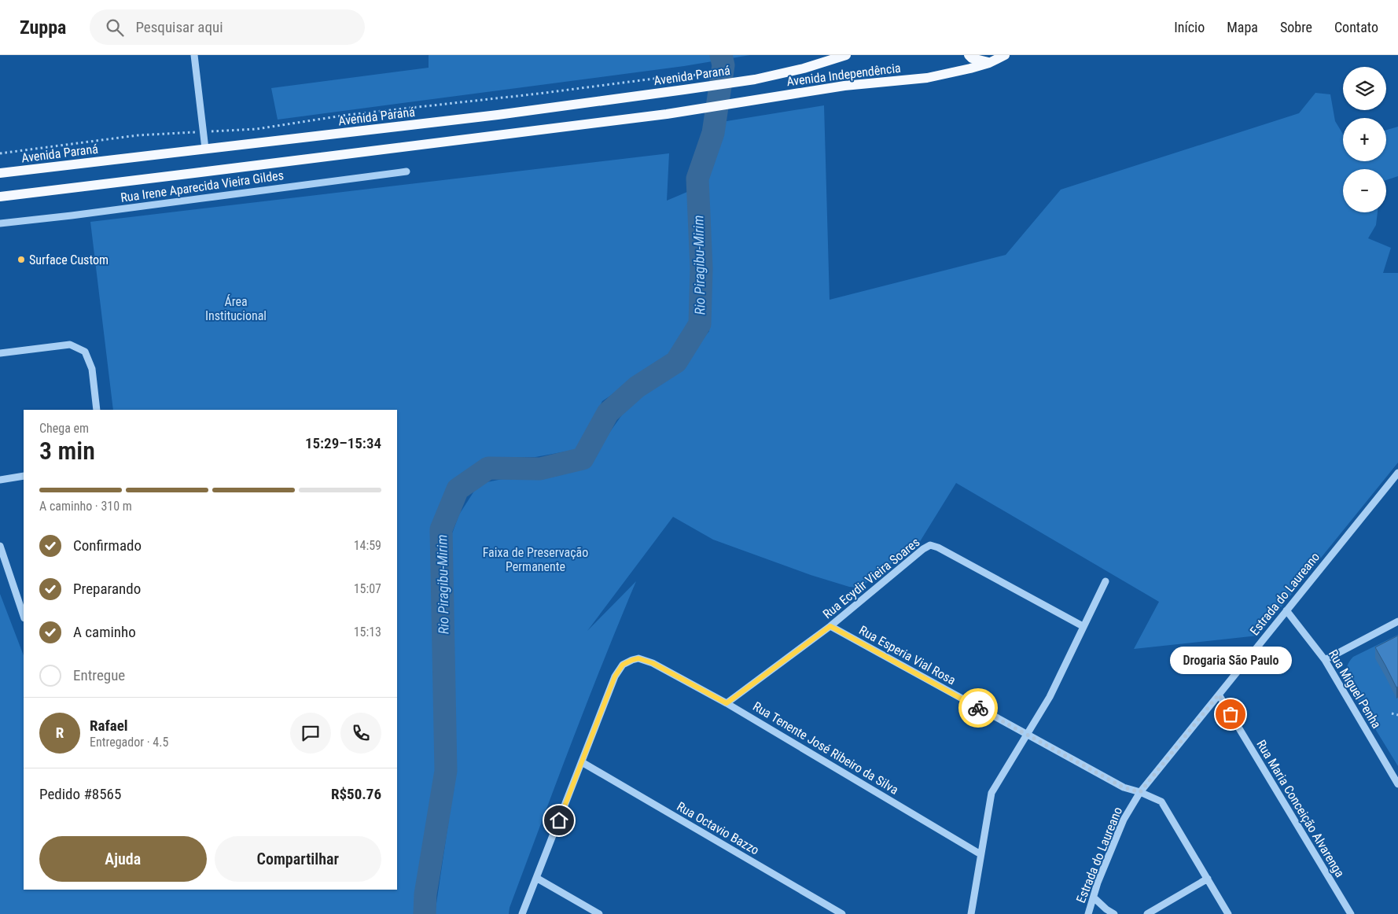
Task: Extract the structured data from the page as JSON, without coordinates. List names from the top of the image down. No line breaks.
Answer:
{"streets":{"main road":["Avenida Independência","Avenida Paraná"],"street":["Rua Irene Aparecida Vieira Gildes","Rua Ecydir Vieira Soares","Estrada do Laureano","Rua Esperia Vial Rosa","Rua Miguel Penha","Rua Tenente José Ribeiro da Silva","Rua Maria Conceição Alvarenga","Rua Octavio Bazzo"]},"crossings":[["Avenida Independência","Avenida Paraná"],["Rua Ecydir Vieira Soares","Rua Esperia Vial Rosa"],["Rua Ecydir Vieira Soares","Rua Tenente José Ribeiro da Silva"],["Estrada do Laureano","Rua Esperia Vial Rosa"],["Estrada do Laureano","Rua Miguel Penha"],["Estrada do Laureano","Rua Maria Conceição Alvarenga"],["Rua Tenente José Ribeiro da Silva","Rua Octavio Bazzo"]],"water":["Rio Piragibu-Mirim"],"parks":["Área Institucional","Faixa de Preservação Permanente"],"places":["Surface Custom","Drogaria São Paulo"],"page":{"header":"Zuppa","search":"Pesquisar aqui","nav":["Início","Mapa","Sobre","Contato"],"map_buttons":["+","−"],"heading":["3 min","Chega em","15:29–15:34"],"panel":["Rafael","Entregador · 4.5","Pedido #8565","R$50.76"],"bar":"A caminho · 310 m","list":[["Confirmado","14:59"],["Preparando","15:07"],["A caminho","15:13"],"Entregue"],"bubble":"Drogaria São Paulo","round":"R","buttons":["Ajuda","Compartilhar"]}}
